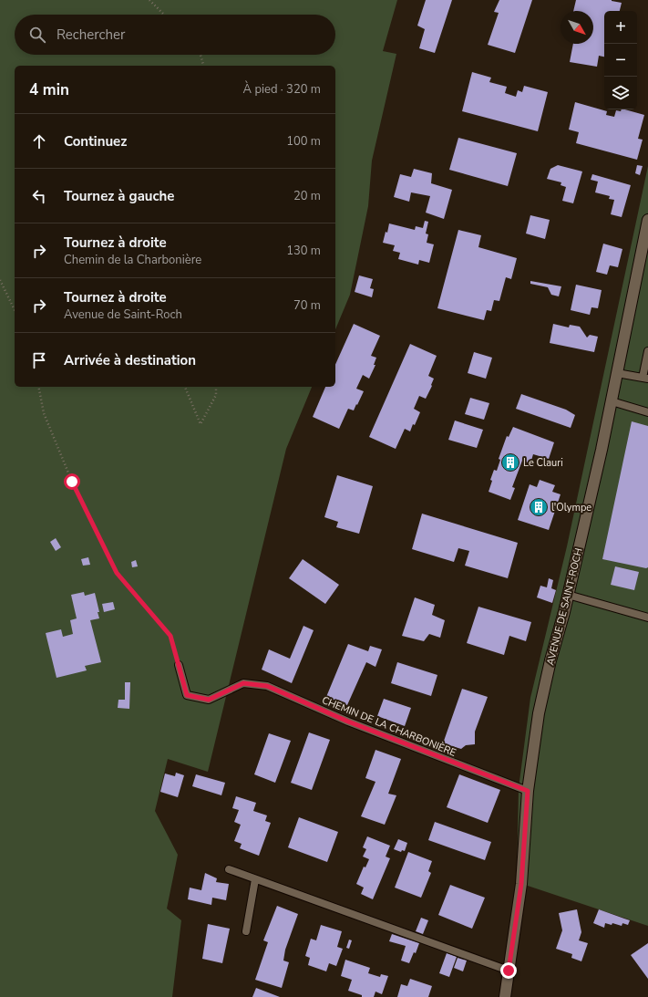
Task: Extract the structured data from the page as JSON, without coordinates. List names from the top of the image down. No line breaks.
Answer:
{"streets":{"street":["AVENUE DE SAINT-ROCH"],"lane":["CHEMIN DE LA CHARBONIÈRE"]},"crossings":[["AVENUE DE SAINT-ROCH","CHEMIN DE LA CHARBONIÈRE"]],"places":{"building":["Le Clauri","l'Olympe"]},"north":"bottom right","page":{"map_buttons":["+","−"],"search":"Rechercher","heading":["4 min","À pied · 320 m"],"list":[["Continuez","100 m"],["Tournez à gauche","20 m"],["Tournez à droite","Chemin de la Charbonière","130 m"],["Tournez à droite","Avenue de Saint-Roch","70 m"],"Arrivée à destination"]}}
